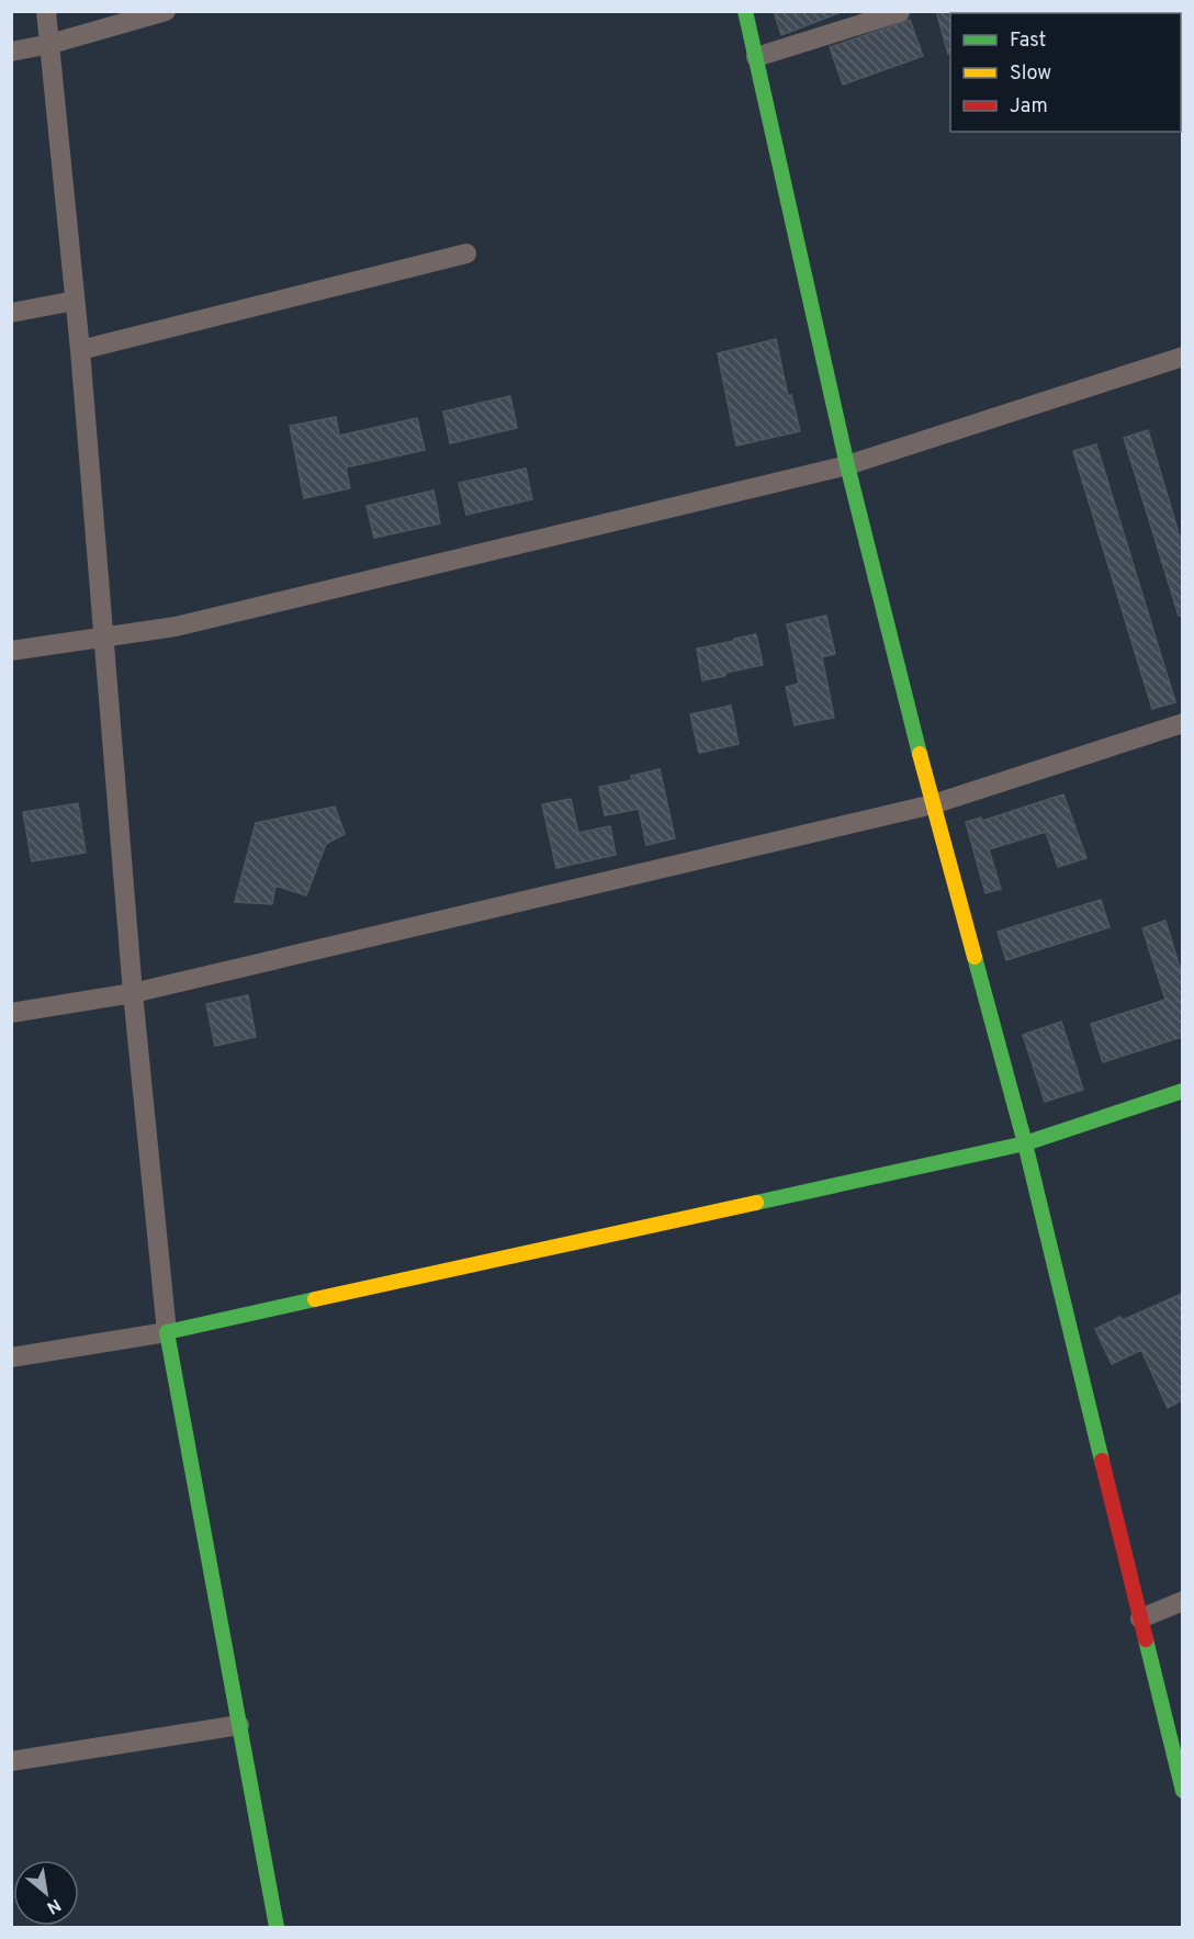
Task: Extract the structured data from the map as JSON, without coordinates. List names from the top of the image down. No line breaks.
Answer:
{"legend":["Fast","Slow","Jam"],"north":"bottom right"}
